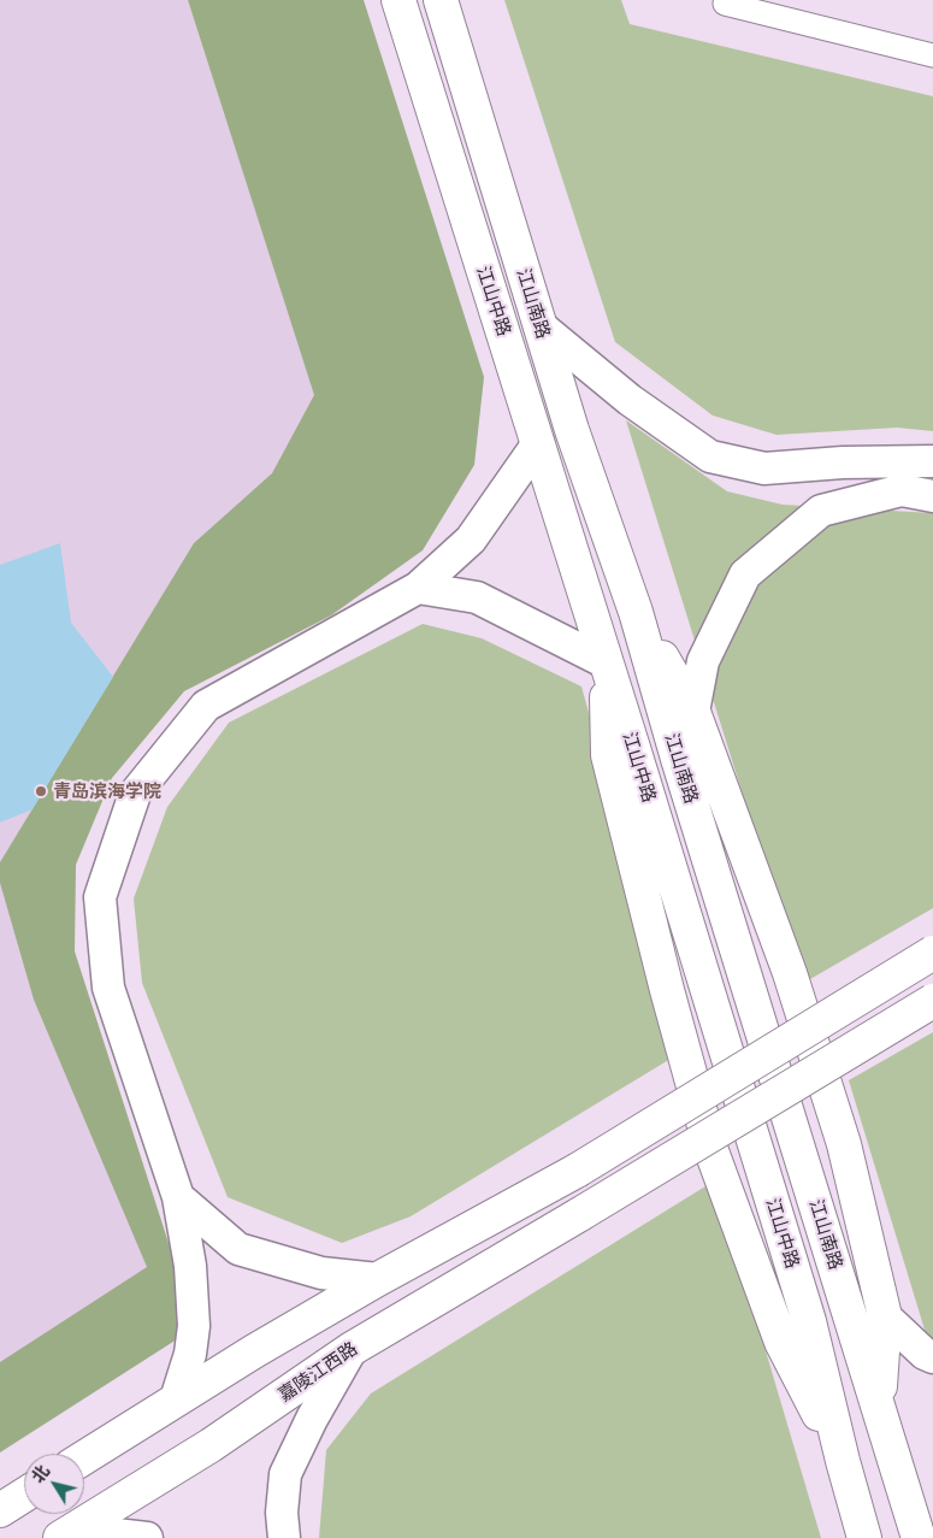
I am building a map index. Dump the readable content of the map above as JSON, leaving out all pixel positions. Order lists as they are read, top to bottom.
{
  "streets": {
    "main road": ["江山中路", "江山南路", "嘉陵江西路"]
  },
  "places": ["青岛滨海学院"],
  "north": "top left"
}
